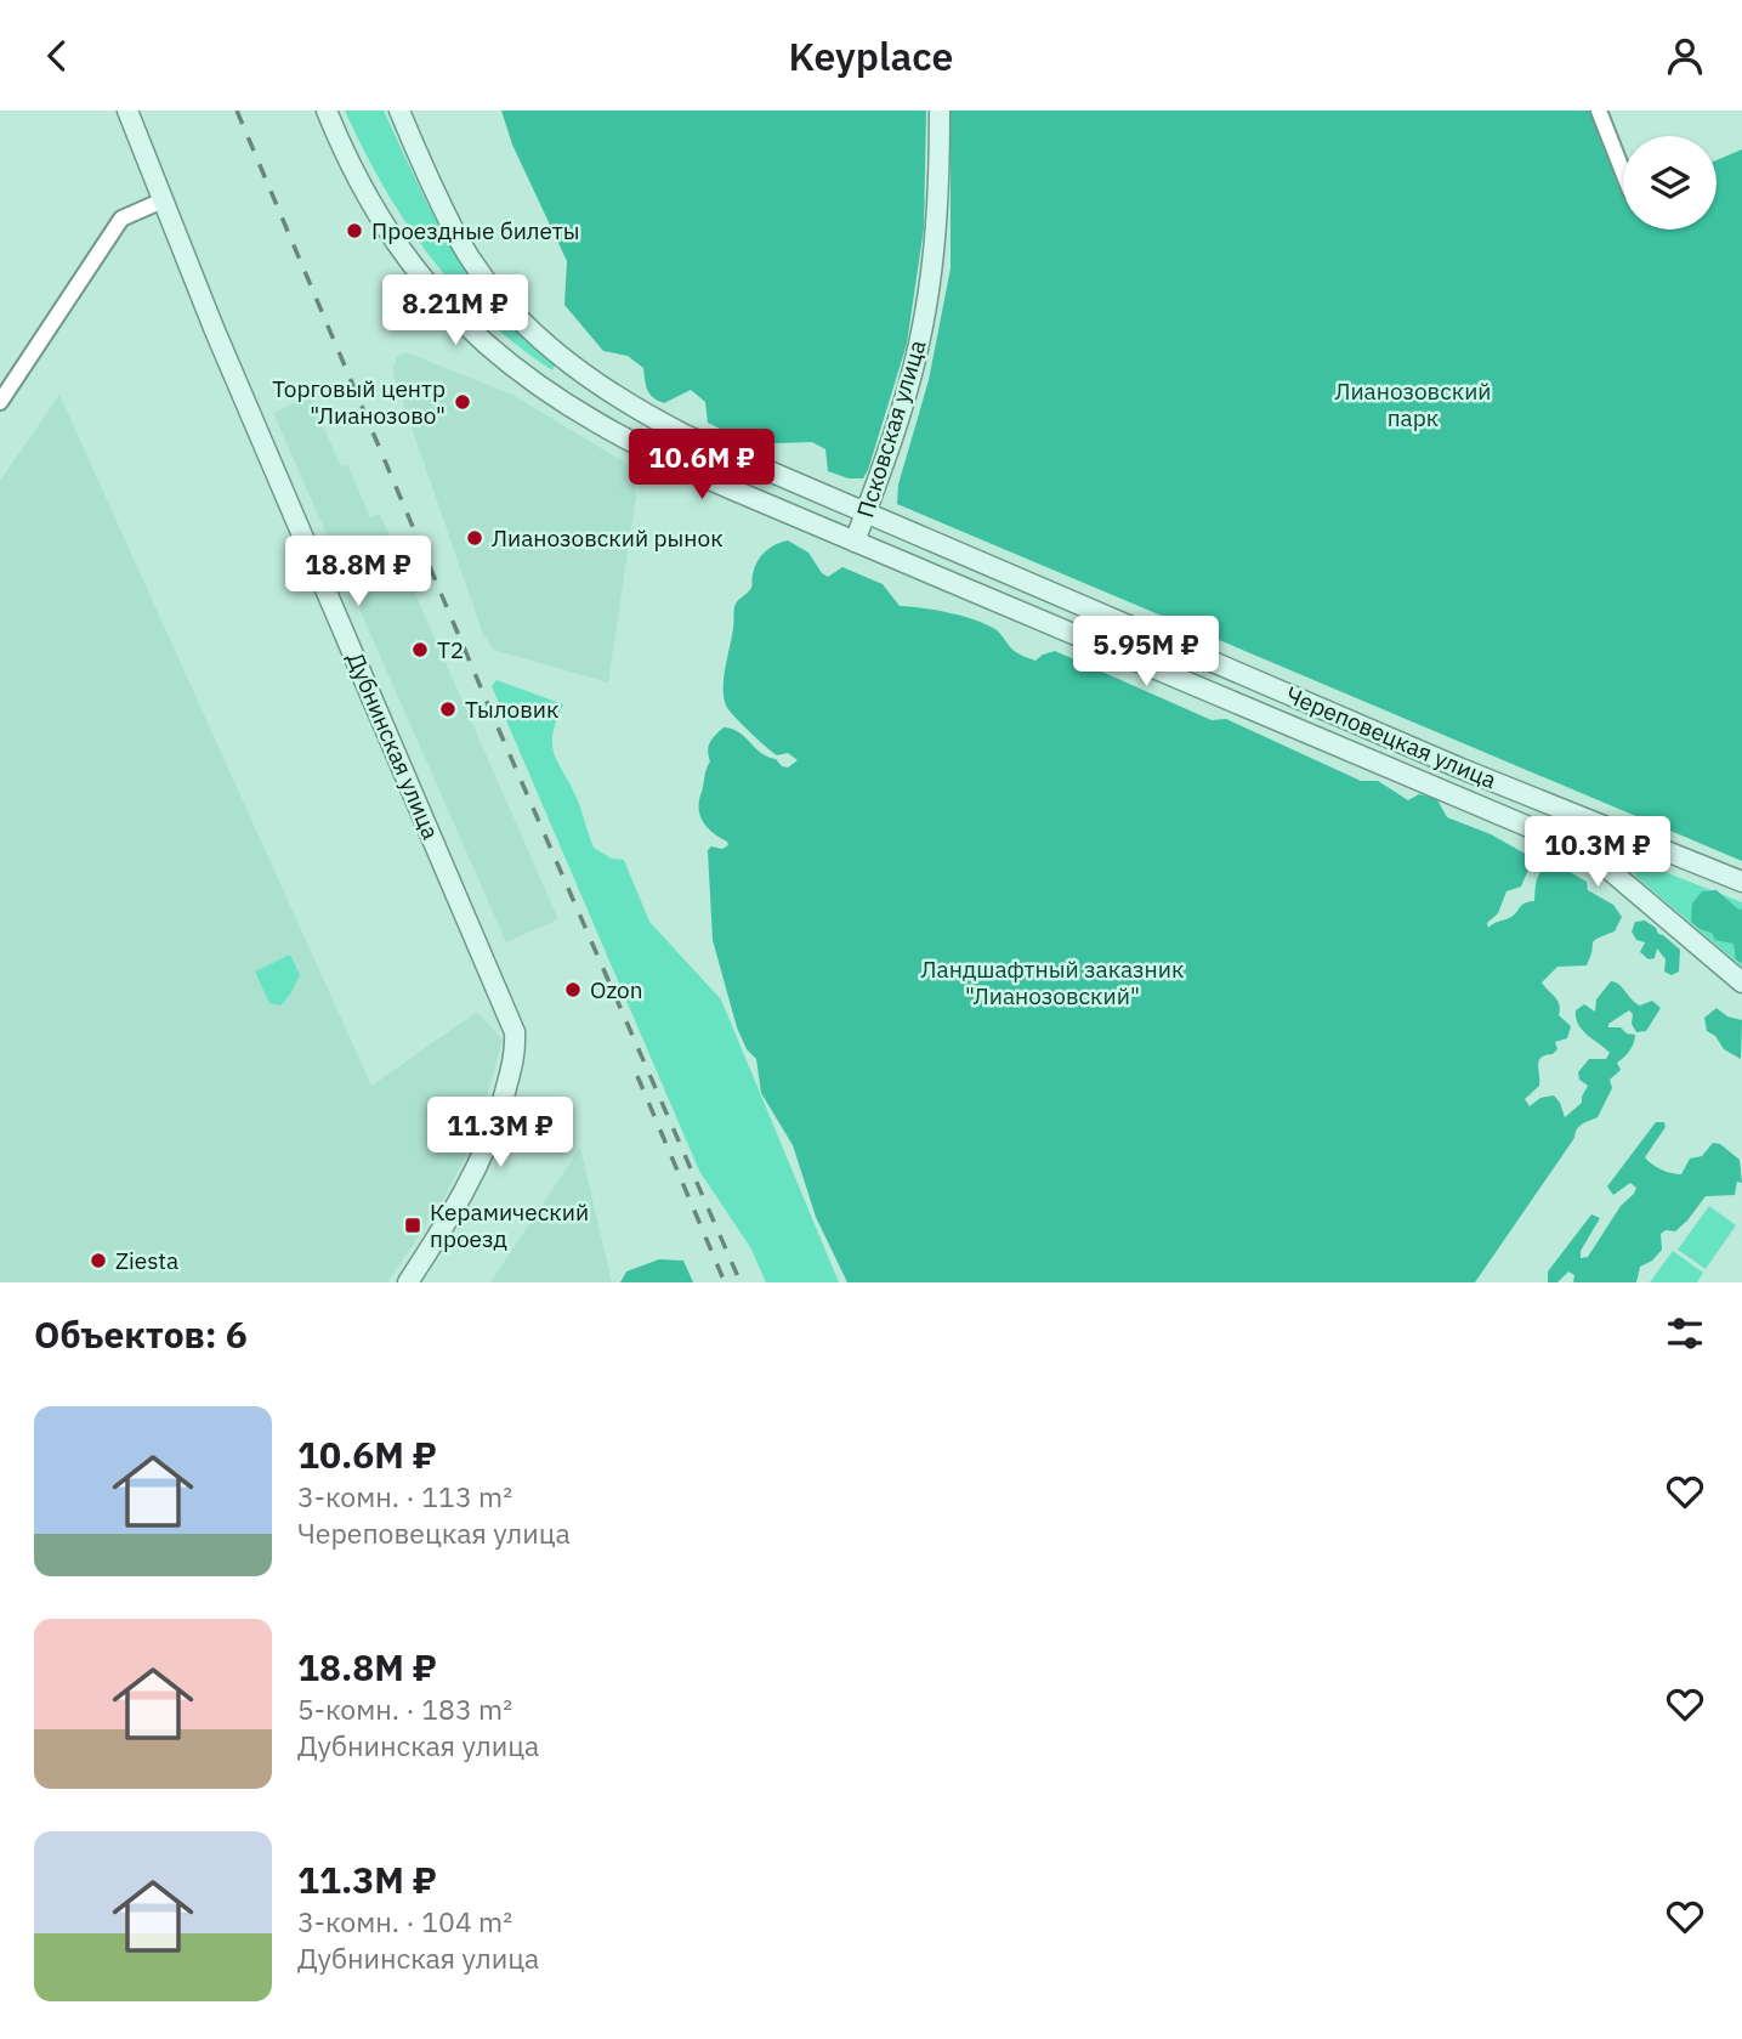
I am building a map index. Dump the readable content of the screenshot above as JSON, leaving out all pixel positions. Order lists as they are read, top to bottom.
{
  "streets": {
    "main road": ["Псковская улица", "Череповецкая улица", "Дубнинская улица"]
  },
  "crossings": [
    ["Псковская улица", "Череповецкая улица"]
  ],
  "parks": ["Лианозовский парк", "Ландшафтный заказник \"Лианозовский\""],
  "places": {
    "other": [
      "Проездные билеты",
      "Торговый центр \"Лианозово\"",
      "Лианозовский рынок",
      "T2",
      "Тыловик",
      "Ozon",
      "Ziesta"
    ],
    "transit": ["Керамический проезд"]
  },
  "page": {
    "header": "Keyplace",
    "price": [
      "8.21M ₽",
      "10.6M ₽",
      "18.8M ₽",
      "5.95M ₽",
      "10.3M ₽",
      "11.3M ₽"
    ],
    "heading": "Объектов: 6",
    "list": [
      {
        "name": "10.6M ₽",
        "note": "3-комн. · 113 m² · Череповецкая улица"
      },
      {
        "name": "18.8M ₽",
        "note": "5-комн. · 183 m² · Дубнинская улица"
      },
      {
        "name": "11.3M ₽",
        "note": "3-комн. · 104 m² · Дубнинская улица"
      }
    ]
  }
}
